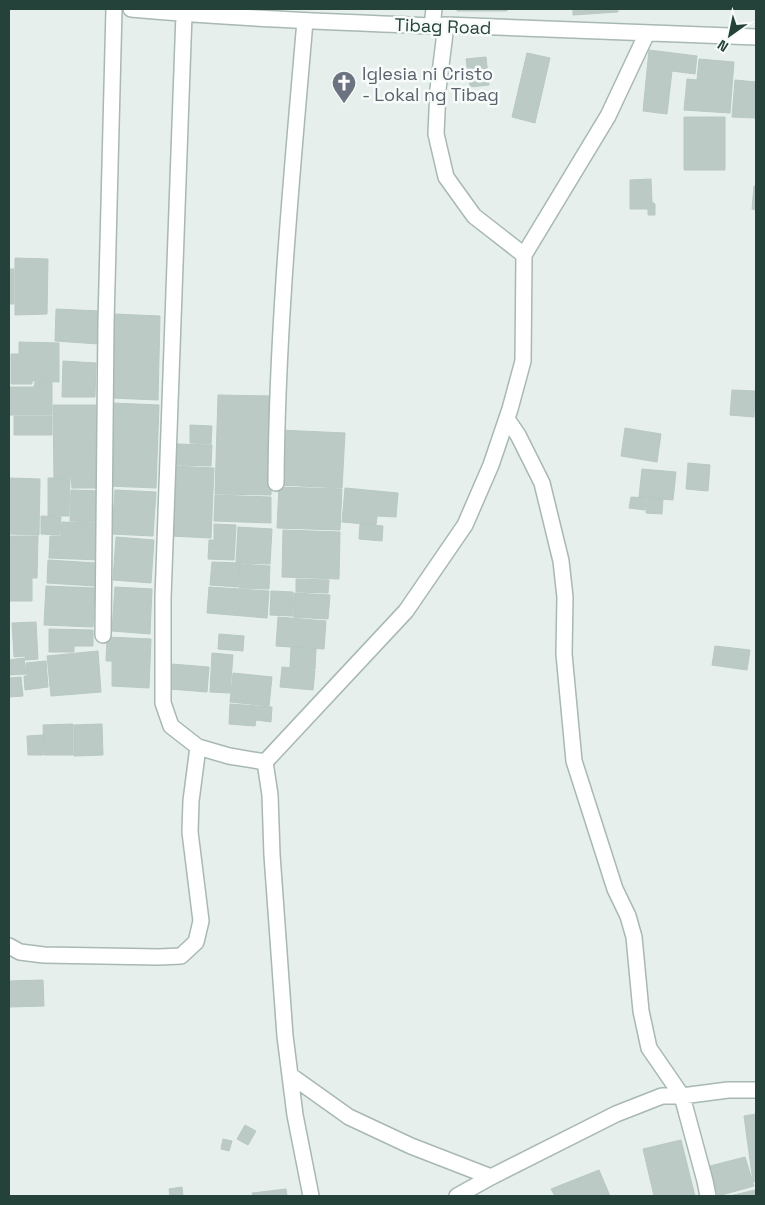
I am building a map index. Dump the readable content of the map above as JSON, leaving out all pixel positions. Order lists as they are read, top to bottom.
{
  "streets": {
    "street": ["Tibag Road"]
  },
  "places": {
    "church": ["Iglesia ni Cristo - Lokal ng Tibag"]
  },
  "north": "bottom left"
}
